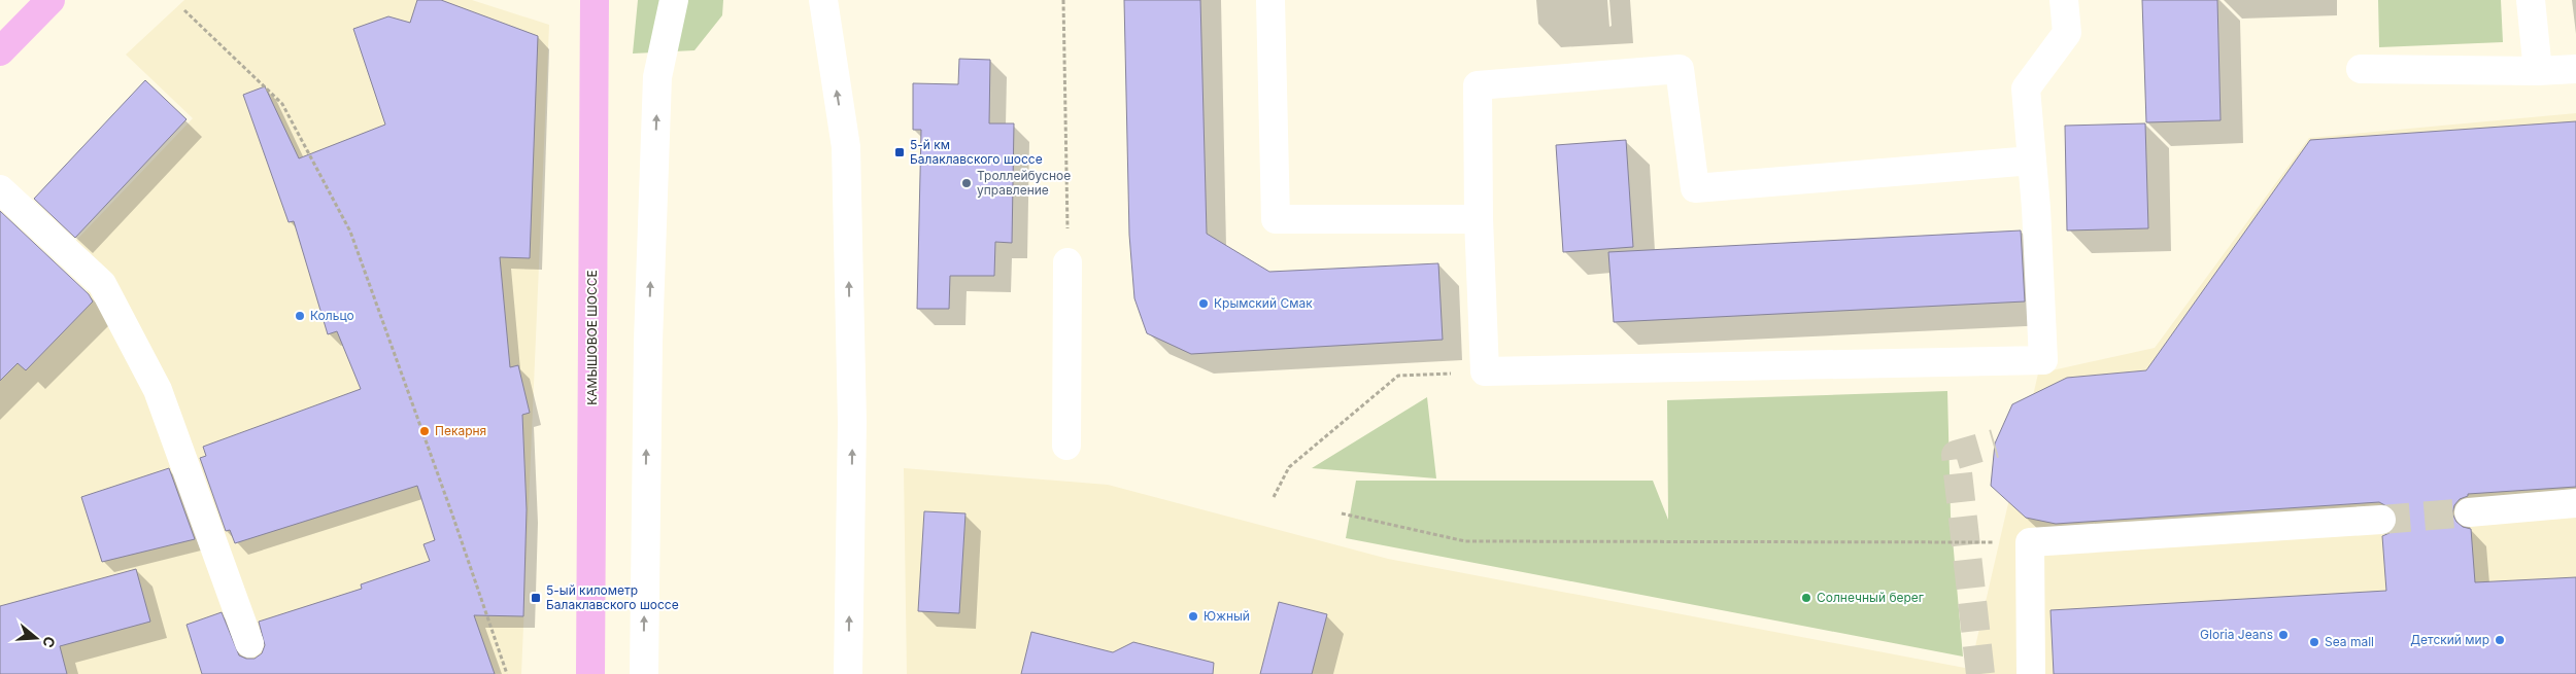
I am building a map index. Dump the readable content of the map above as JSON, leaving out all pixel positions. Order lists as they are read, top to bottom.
{
  "streets": {
    "main road": ["КАМЫШОВОЕ ШОССЕ"]
  },
  "places": {
    "transit": ["5-й км Балаклавского шоссе", "5-ый километр Балаклавского шоссе"],
    "other": [
      "Троллейбусное управление",
      "Крымский Смак",
      "Кольцо",
      "Пекарня",
      "Солнечный берег",
      "Южный",
      "Gloria Jeans",
      "Детский мир",
      "Sea mall"
    ]
  },
  "north": "right"
}
